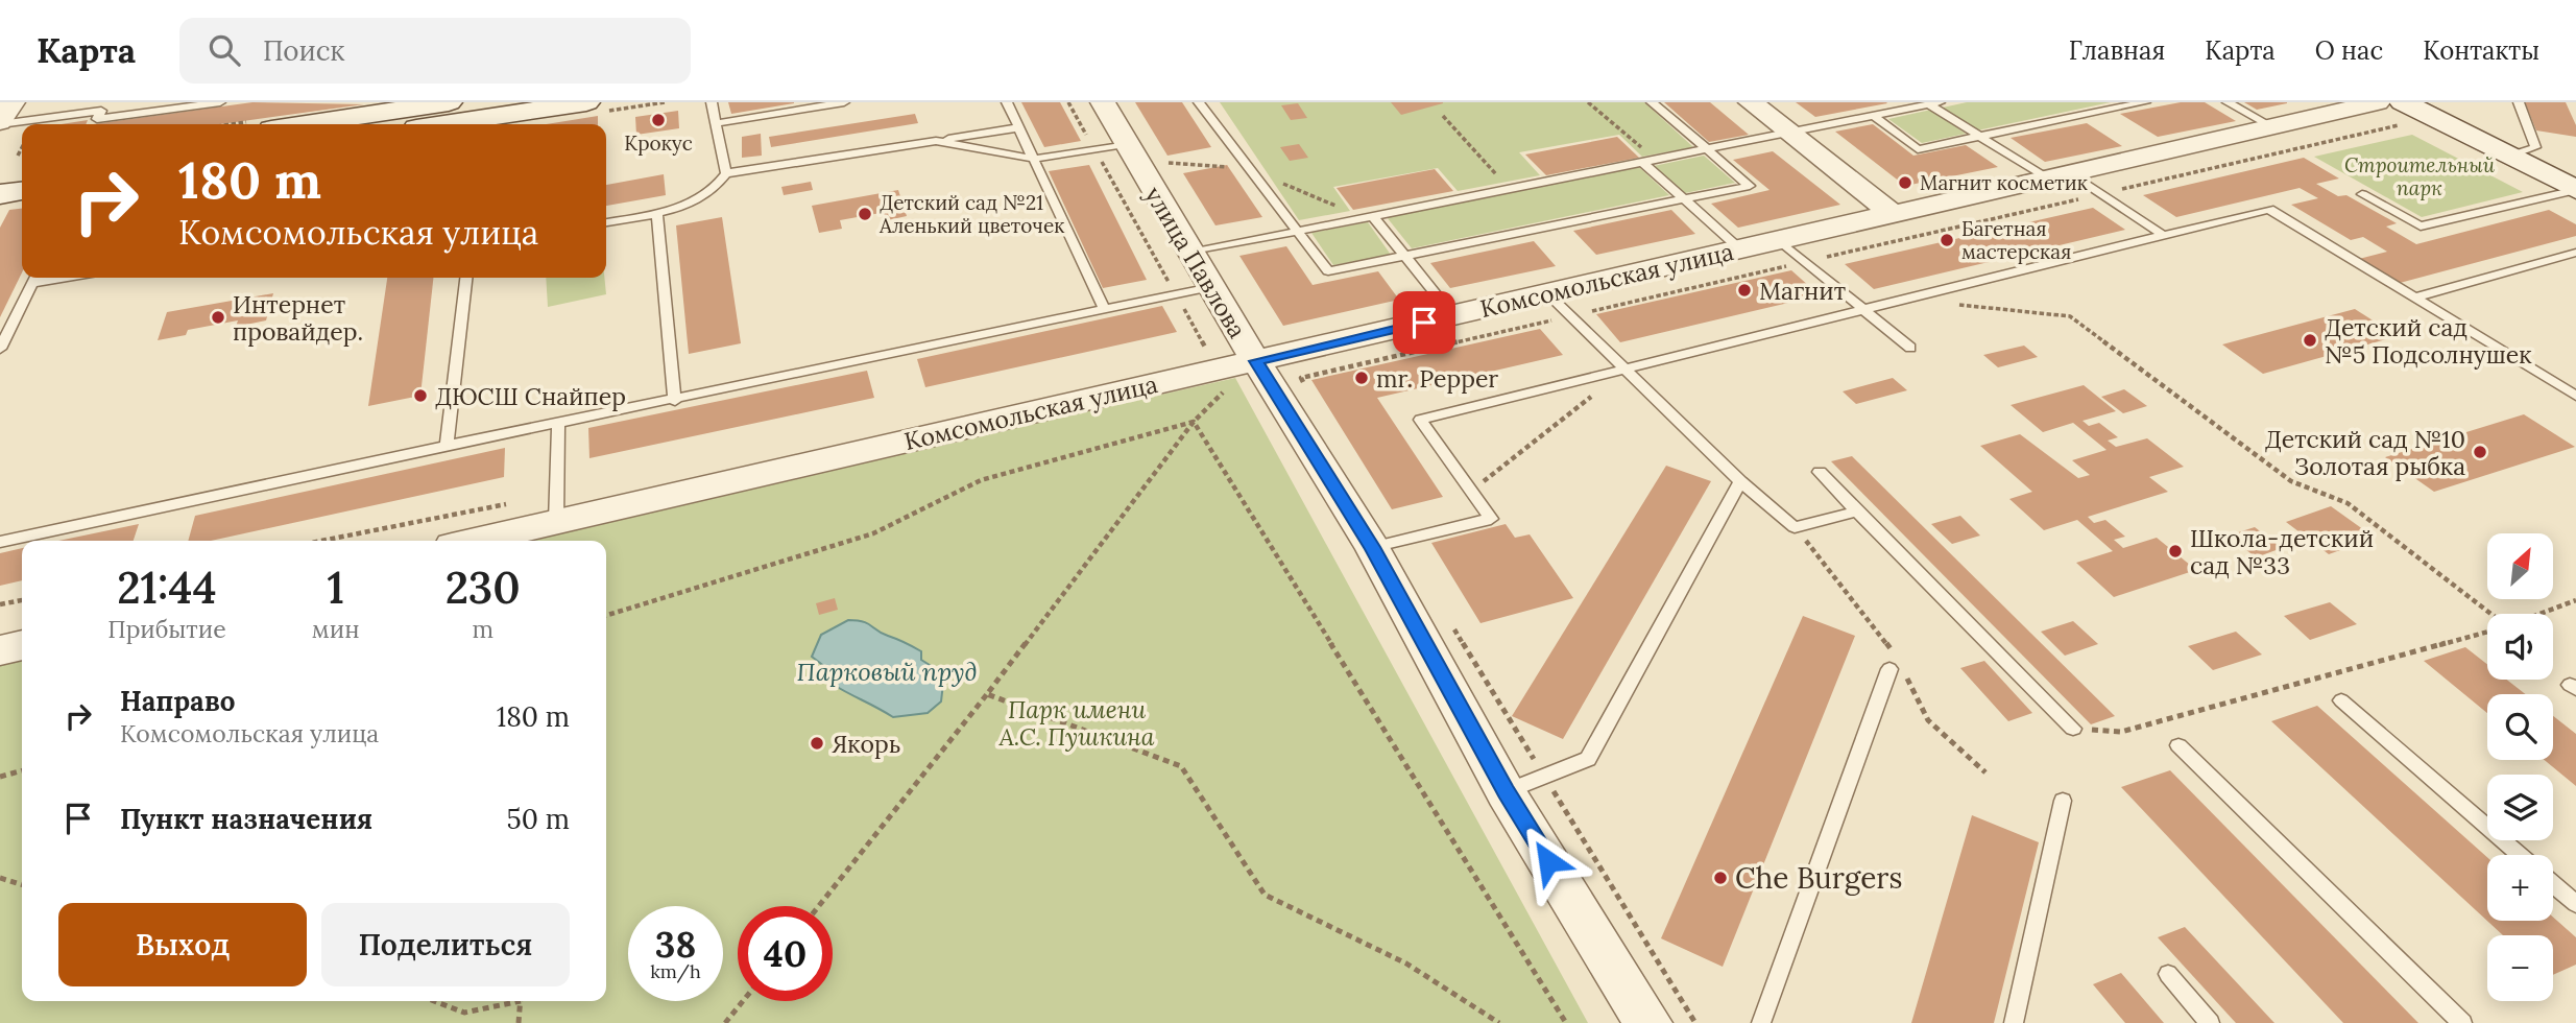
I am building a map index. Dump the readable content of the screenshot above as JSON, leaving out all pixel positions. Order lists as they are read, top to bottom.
{
  "streets": {
    "street": ["улица Павлова", "Комсомольская улица"]
  },
  "crossings": [
    ["улица Павлова", "Комсомольская улица"]
  ],
  "water": ["Парковый пруд"],
  "parks": ["Строительный парк", "Парк имени А.С. Пушкина"],
  "places": [
    "Крокус",
    "Магнит косметик",
    "Детский сад №21 Аленький цветочек",
    "Багетная мастерская",
    "Магнит",
    "Интернет провайдер.",
    "Детский сад №5 Подсолнушек",
    "mr. Pepper",
    "ДЮСШ Снайпер",
    "Детский сад №10 Золотая рыбка",
    "Школа-детский сад №33",
    "Якорь",
    "Che Burgers"
  ],
  "north": "top right",
  "page": {
    "header": "Карта",
    "search": "Поиск",
    "nav": [
      "Главная",
      "Карта",
      "О нас",
      "Контакты"
    ],
    "turn": ["180 m", "Комсомольская улица"],
    "map_buttons": ["+", "−"],
    "eta": [
      "21:44",
      "Прибытие",
      "1",
      "мин",
      "230",
      "m"
    ],
    "list": [
      {
        "name": "Направо",
        "note": "Комсомольская улица",
        "value": "180 m"
      },
      {
        "name": "Пункт назначения",
        "value": "50 m"
      }
    ],
    "buttons": ["Выход", "Поделиться"],
    "speed": "38 km/h",
    "limit": "40"
  }
}
